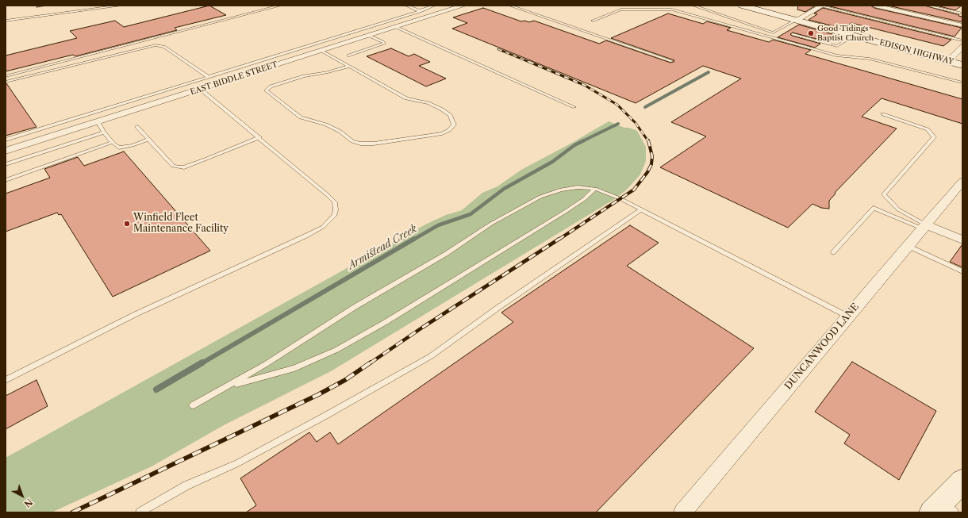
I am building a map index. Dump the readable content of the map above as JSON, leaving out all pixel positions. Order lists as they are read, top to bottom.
{
  "streets": {
    "main road": ["EDISON HIGHWAY"],
    "street": ["EAST BIDDLE STREET", "DUNCANWOOD LANE"]
  },
  "water": ["Armistead Creek"],
  "places": ["Good Tidings Baptist Church", "Winfield Fleet Maintenance Facility"],
  "north": "bottom right"
}
